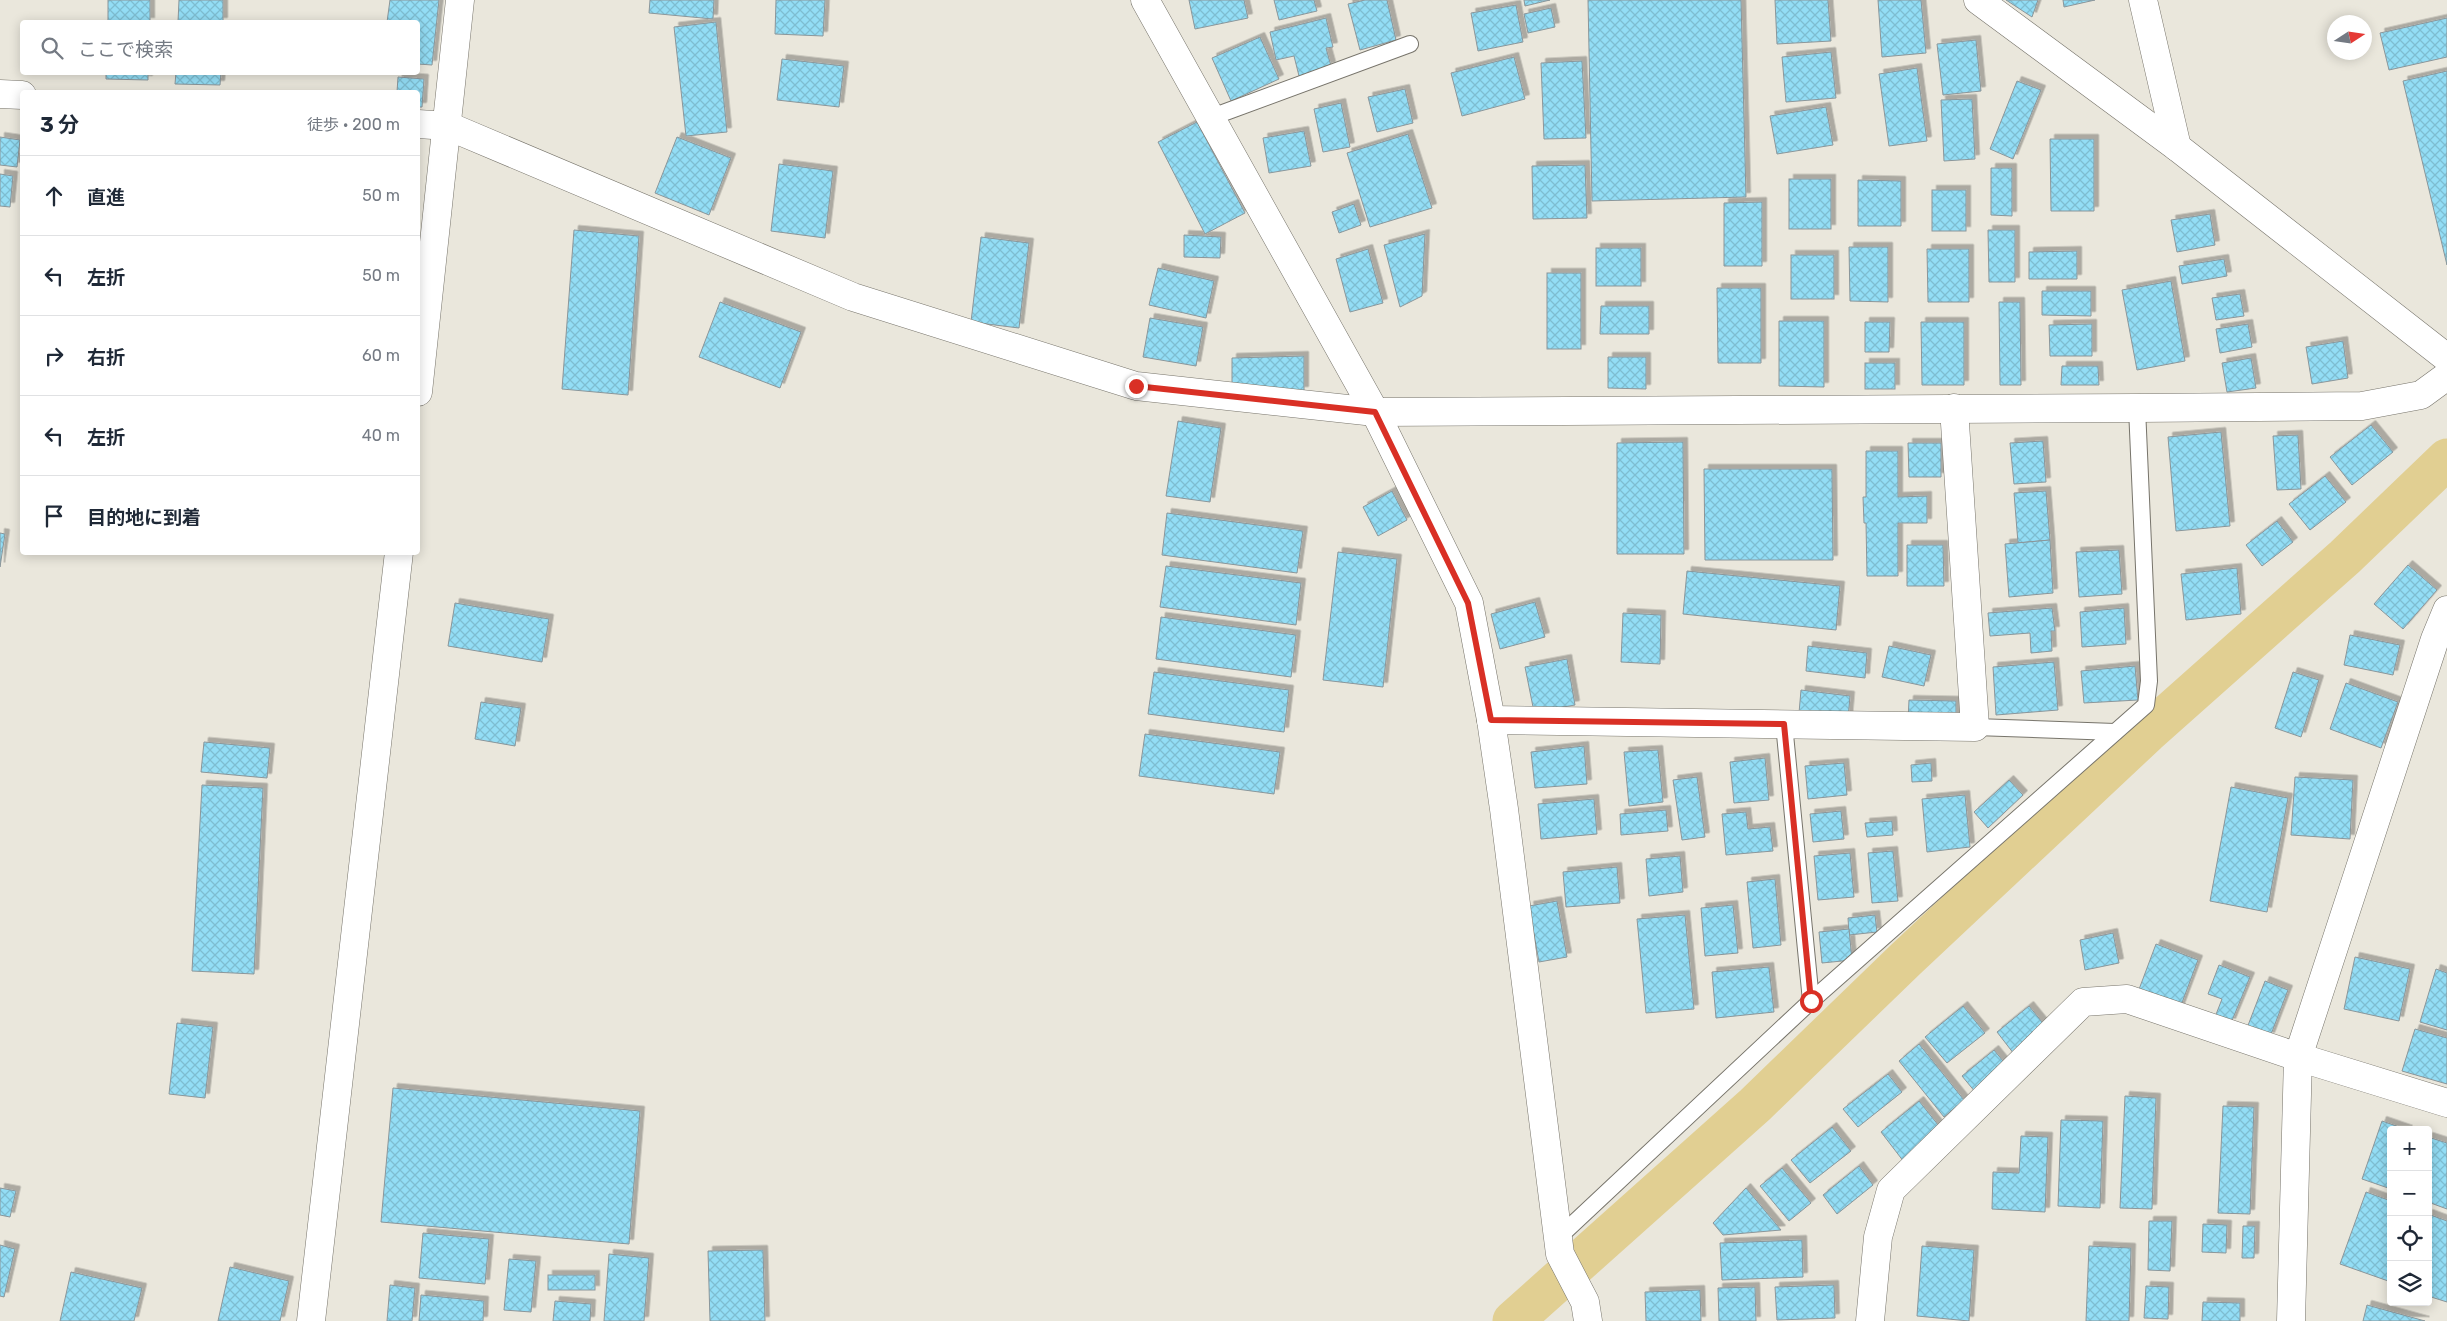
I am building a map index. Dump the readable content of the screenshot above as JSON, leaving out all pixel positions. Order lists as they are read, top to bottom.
{
  "north": "right",
  "page": {
    "search": "ここで検索",
    "heading": ["3 分", "徒歩 · 200 m"],
    "list": [
      ["直進", "50 m"],
      ["左折", "50 m"],
      ["右折", "60 m"],
      ["左折", "40 m"],
      "目的地に到着"
    ],
    "map_buttons": ["+", "−"]
  }
}
